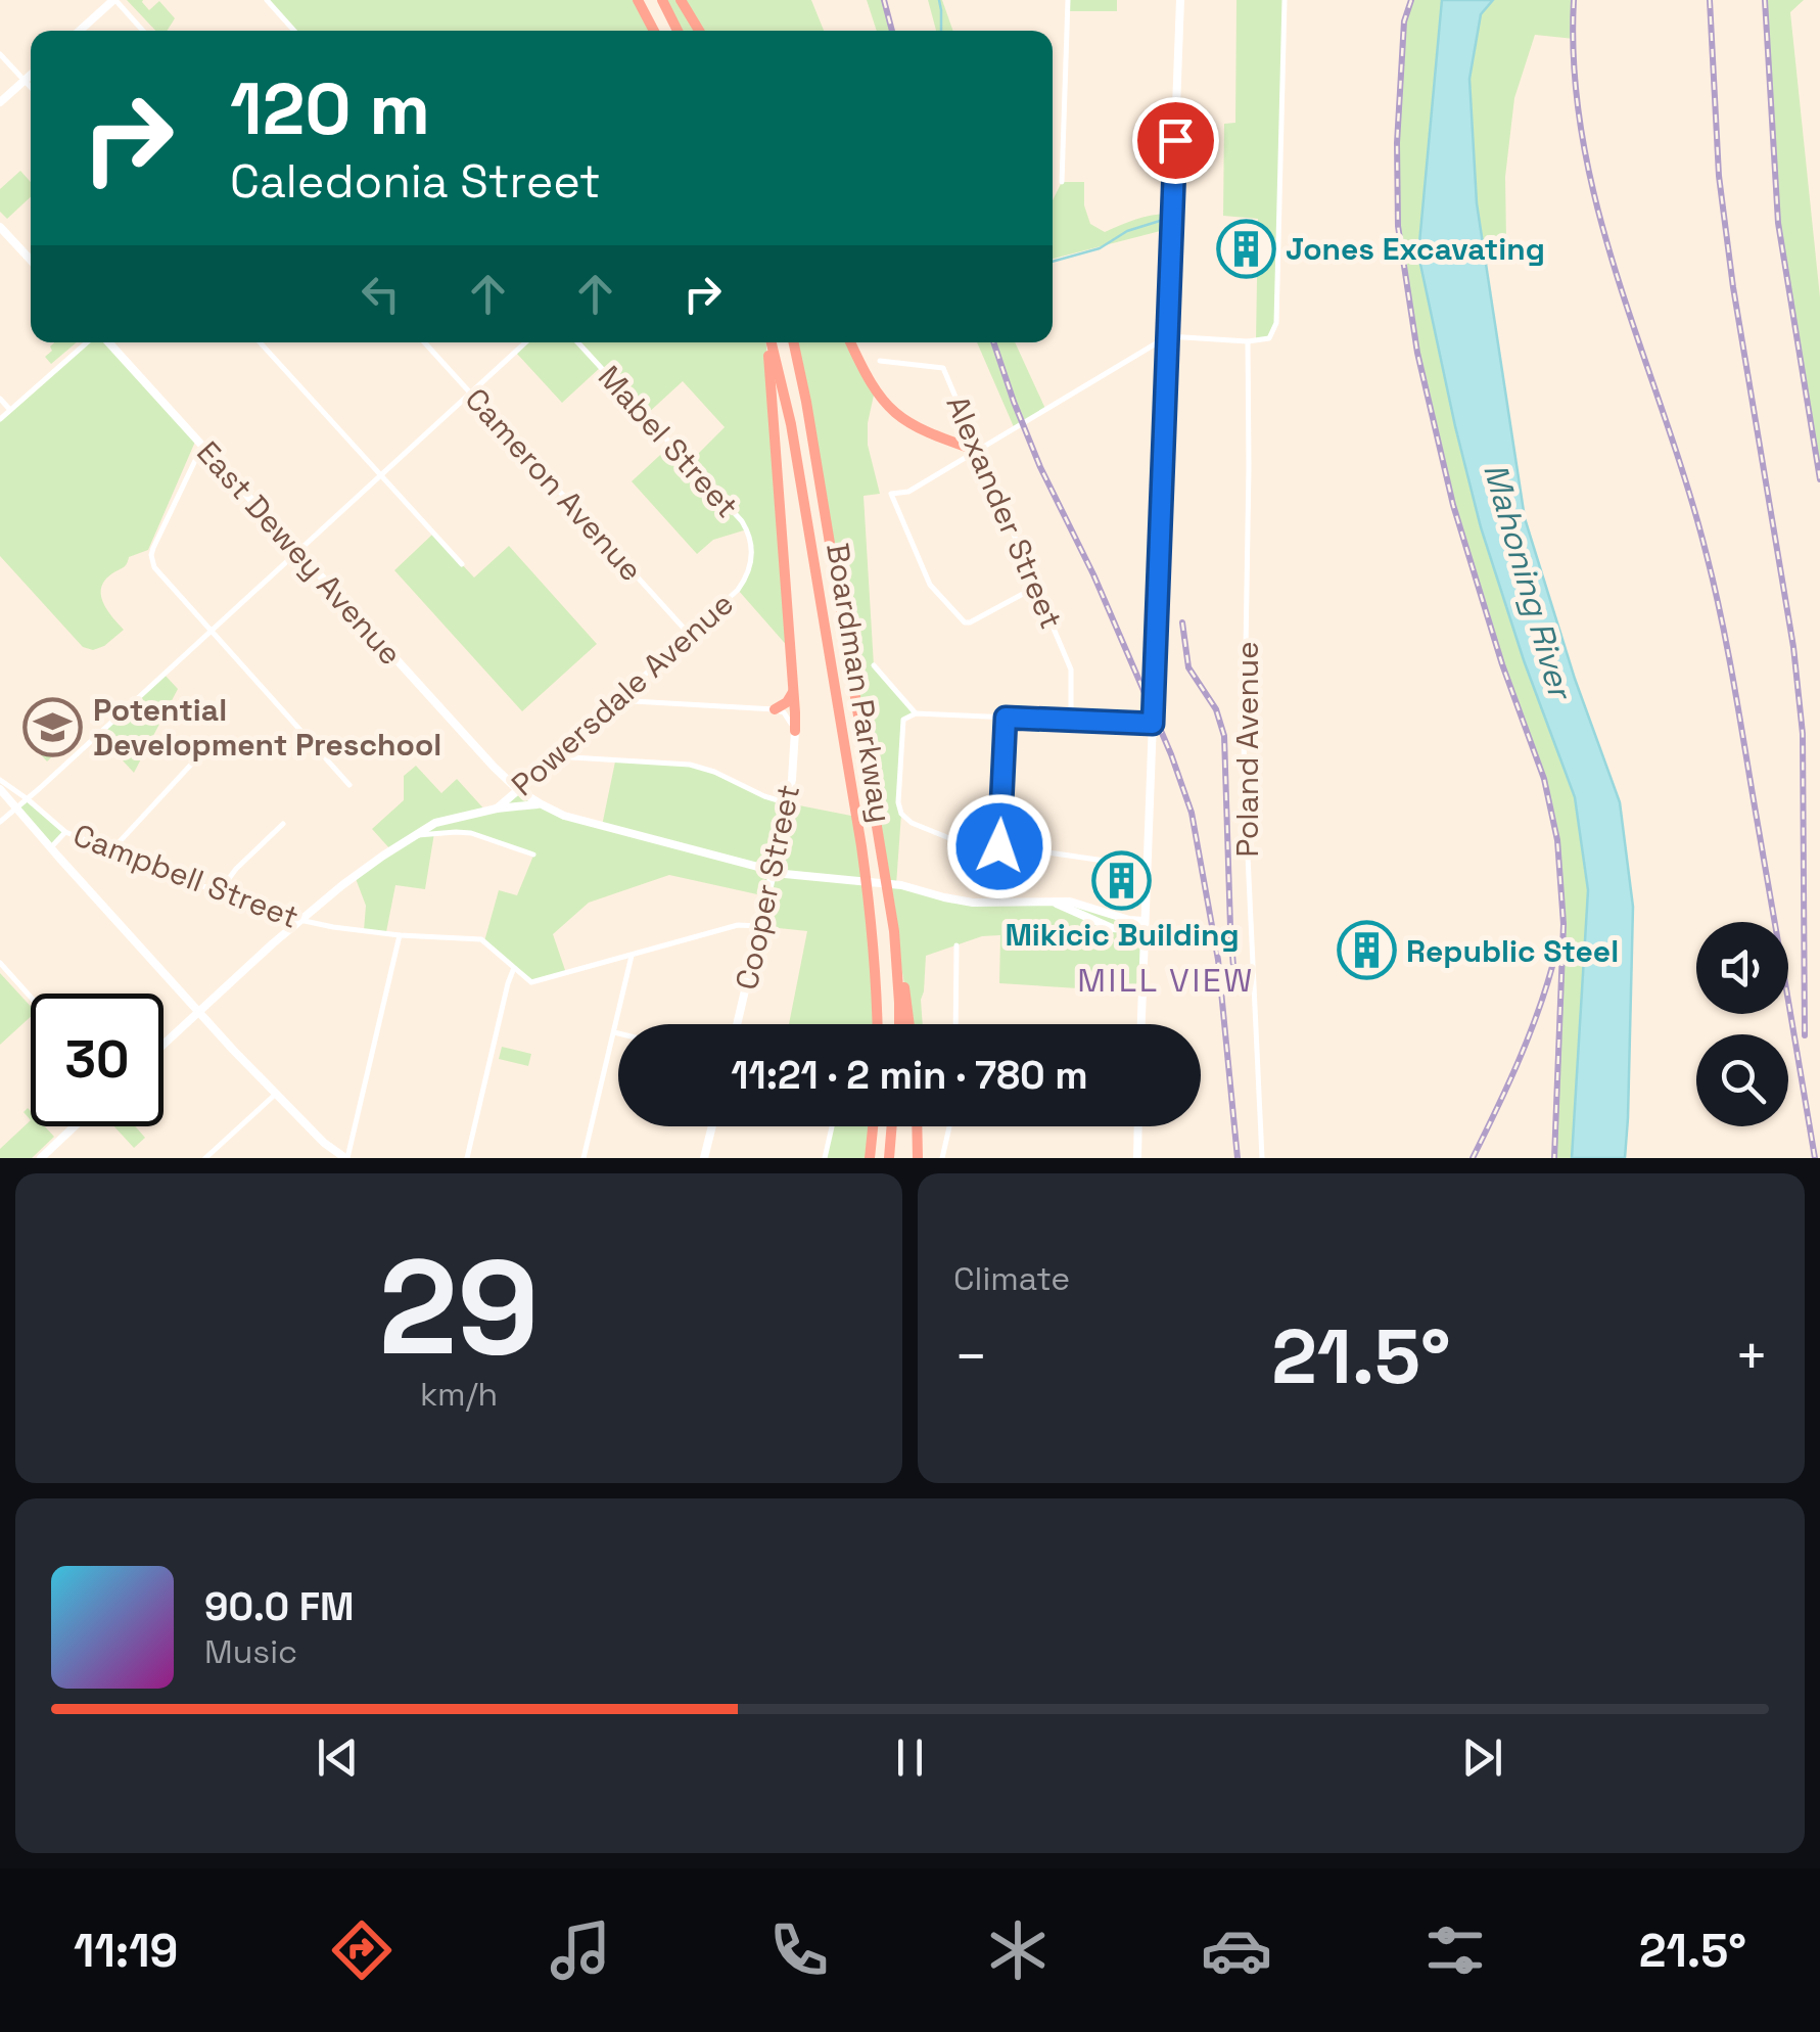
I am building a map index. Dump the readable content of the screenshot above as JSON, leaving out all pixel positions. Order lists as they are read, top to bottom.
{
  "streets": {
    "highway": ["Boardman Parkway"],
    "street": [
      "Mabel Street",
      "Cameron Avenue",
      "Alexander Street",
      "East Dewey Avenue",
      "Powersdale Avenue",
      "Poland Avenue",
      "Campbell Street",
      "Cooper Street"
    ]
  },
  "crossings": [
    ["Mabel Street", "Powersdale Avenue"],
    ["Cameron Avenue", "Powersdale Avenue"],
    ["East Dewey Avenue", "Powersdale Avenue"],
    ["Powersdale Avenue", "Campbell Street"],
    ["Campbell Street", "Cooper Street"]
  ],
  "districts": ["MILL VIEW"],
  "water": ["Mahoning River"],
  "places": {
    "building": ["Jones Excavating", "Mikicic Building", "Republic Steel"],
    "school or university": ["Potential Development Preschool"]
  },
  "page": {
    "turn": ["120 m", "Caledonia Street"],
    "limit": "30",
    "trip": "11:21 · 2 min · 780 m",
    "tile": [
      ["29", "km/h"],
      "Climate"
    ],
    "heat": ["−", "21.5°", "+"],
    "song": ["90.0 FM", "Music"],
    "tabs": ["11:19", "21.5°"]
  }
}
